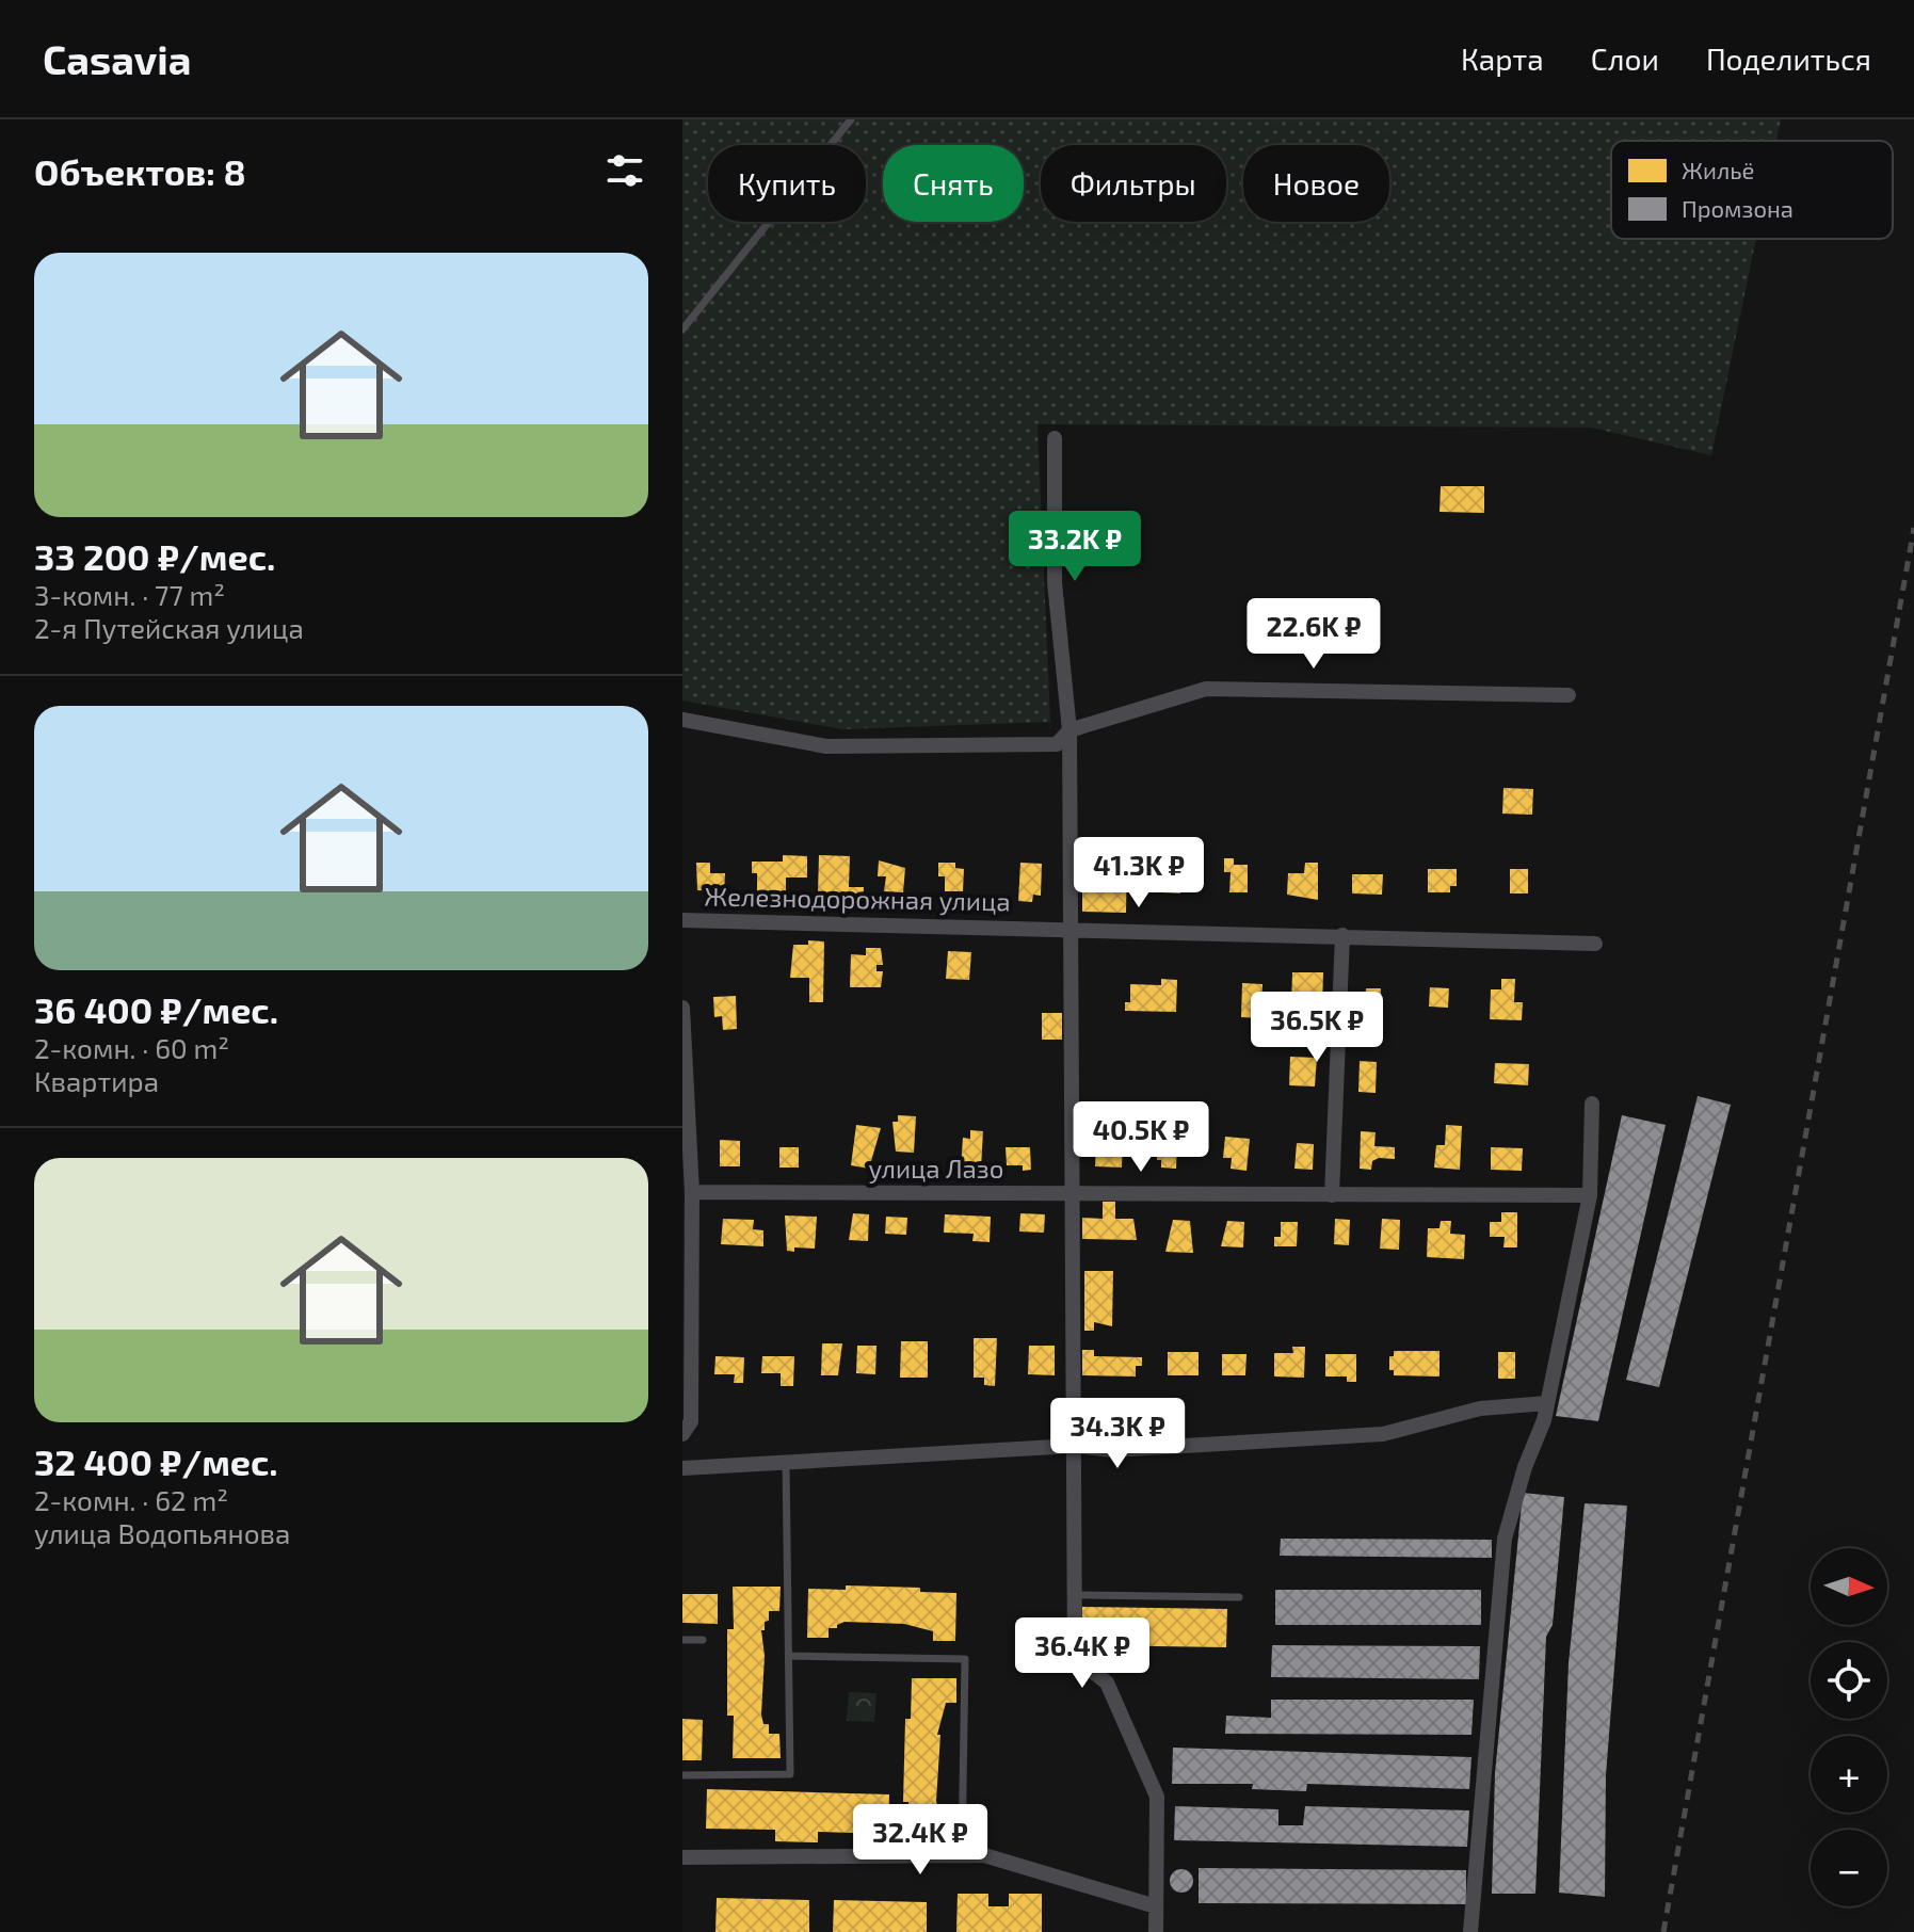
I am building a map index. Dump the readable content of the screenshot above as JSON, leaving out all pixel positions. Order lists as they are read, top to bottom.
{
  "streets": {
    "street": ["Железнодорожная улица", "улица Лазо"]
  },
  "legend": ["Жильё", "Промзона"],
  "north": "right",
  "page": {
    "header": "Casavia",
    "nav": ["Карта", "Слои", "Поделиться"],
    "heading": "Объектов: 8",
    "chip": [
      "Купить",
      "Снять",
      "Фильтры",
      "Новое"
    ],
    "list": [
      {
        "name": "33 200 ₽/мес.",
        "note": "3-комн. · 77 m² · 2-я Путейская улица"
      },
      {
        "name": "36 400 ₽/мес.",
        "note": "2-комн. · 60 m² · Квартира"
      },
      {
        "name": "32 400 ₽/мес.",
        "note": "2-комн. · 62 m² · улица Водопьянова"
      }
    ],
    "price": [
      "33.2K ₽",
      "22.6K ₽",
      "41.3K ₽",
      "36.5K ₽",
      "40.5K ₽",
      "34.3K ₽",
      "36.4K ₽",
      "32.4K ₽"
    ],
    "map_buttons": ["+", "−"]
  }
}
